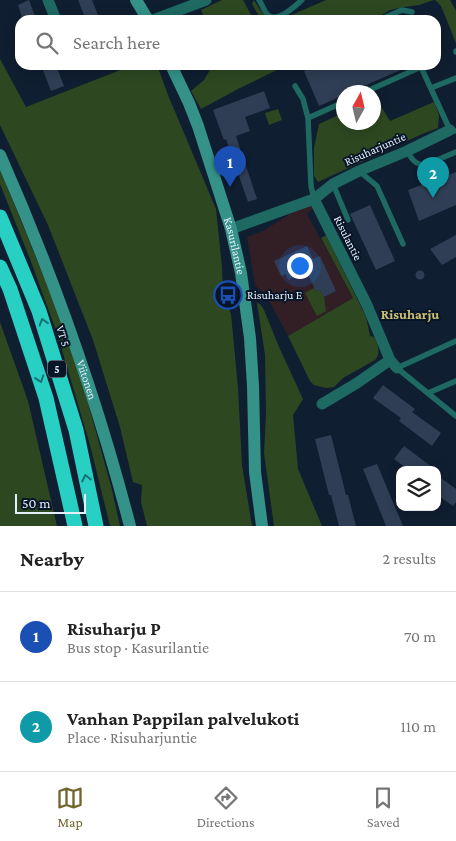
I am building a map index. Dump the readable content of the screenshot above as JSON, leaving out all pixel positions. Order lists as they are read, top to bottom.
{
  "streets": {
    "highway": ["VT 5", "5"],
    "street": [
      "Risuharjuntie",
      "Risulantie",
      "Kasurilantie",
      "Viitonen"
    ]
  },
  "crossings": [
    ["Risuharjuntie", "Risulantie"]
  ],
  "districts": ["Risuharju"],
  "places": {
    "bus stop": ["Risuharju E"]
  },
  "scale_bar": "50 m",
  "north": "top",
  "page": {
    "search": "Search here",
    "pins": ["1", "2"],
    "scale": "50 m",
    "heading": ["Nearby", "2 results"],
    "list": [
      {
        "mark": "1",
        "name": "Risuharju P",
        "note": "Bus stop · Kasurilantie",
        "value": "70 m"
      },
      {
        "mark": "2",
        "name": "Vanhan Pappilan palvelukoti",
        "note": "Place · Risuharjuntie",
        "value": "110 m"
      }
    ],
    "nav": ["Map", "Directions", "Saved"]
  }
}
